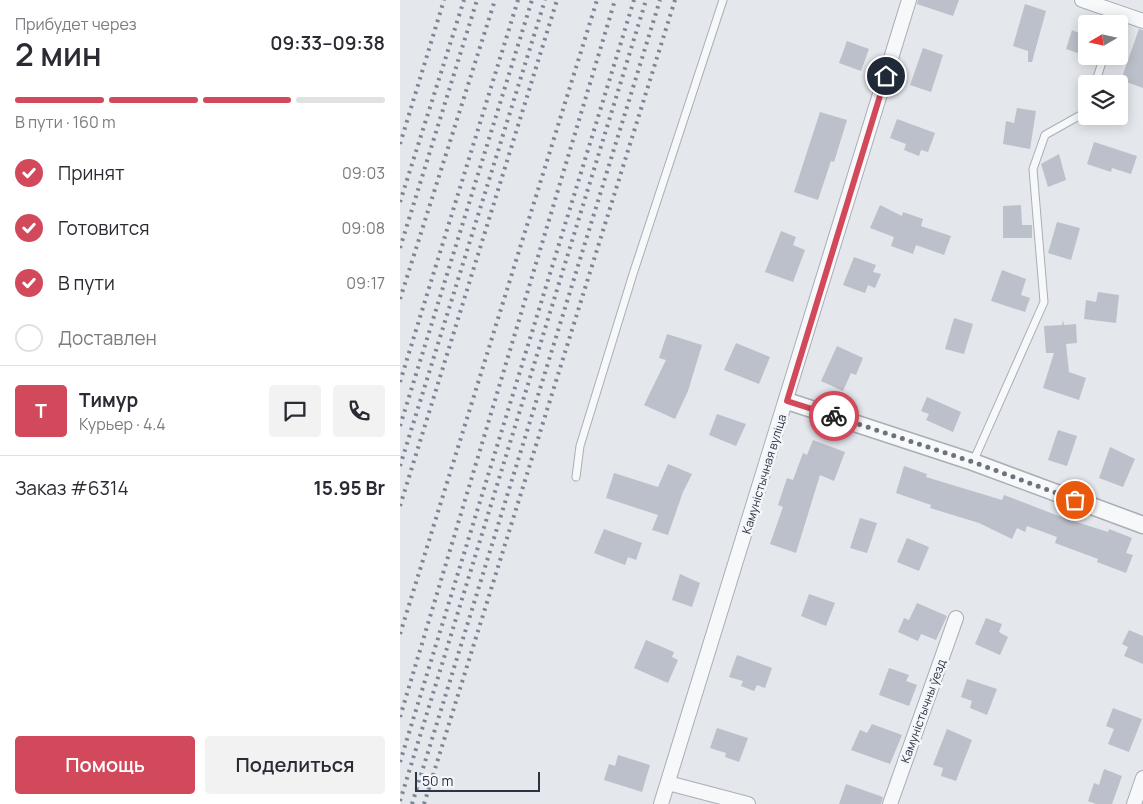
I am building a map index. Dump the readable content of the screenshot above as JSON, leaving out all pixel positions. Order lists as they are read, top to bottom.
{
  "streets": {
    "street": ["Камуністычная вуліца", "Камуністычны ўезд"]
  },
  "scale_bar": "50 m",
  "north": "left",
  "page": {
    "heading": ["2 мин", "Прибудет через", "09:33–09:38"],
    "panel": [
      "Тимур",
      "Курьер · 4.4",
      "Заказ #6314",
      "15.95 Br"
    ],
    "bar": "В пути · 160 m",
    "list": [
      ["Принят", "09:03"],
      ["Готовится", "09:08"],
      ["В пути", "09:17"],
      "Доставлен"
    ],
    "round": "Т",
    "buttons": ["Помощь", "Поделиться"],
    "scale": "50 m"
  }
}
